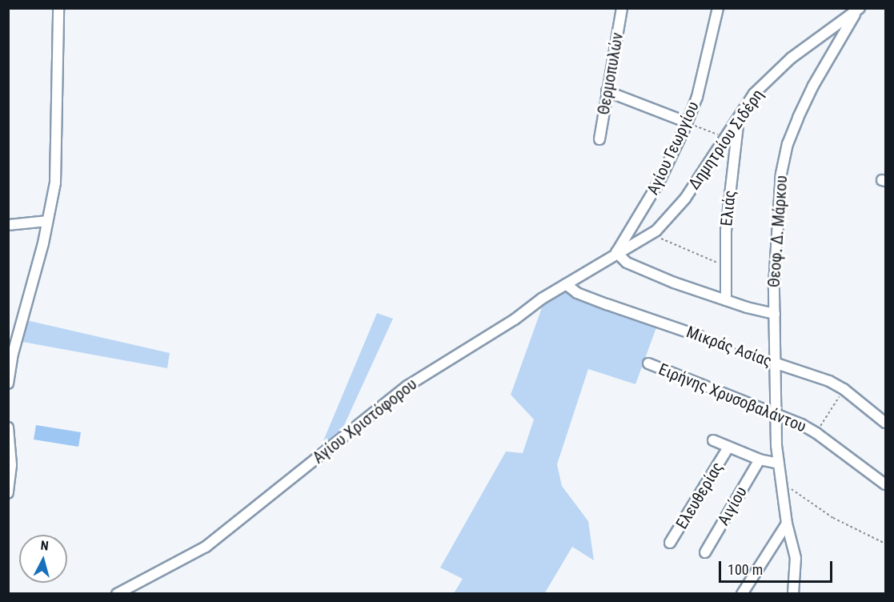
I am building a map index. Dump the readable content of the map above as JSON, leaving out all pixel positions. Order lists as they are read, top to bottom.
{
  "streets": {
    "street": [
      "Θερμοπυλών",
      "Δημητρίου Σιδέρη",
      "Αγίου Γεωργίου",
      "Ελιάς",
      "Θεοφ. Δ. Μάρκου",
      "Μικράς Ασίας",
      "Ειρήνης Χρυσοβαλάντου",
      "Αγίου Χριστόφορου",
      "Ελευθερίας",
      "Αιγίου"
    ]
  },
  "crossings": [
    ["Δημητρίου Σιδέρη", "Αγίου Γεωργίου"],
    ["Δημητρίου Σιδέρη", "Ελιάς"],
    ["Δημητρίου Σιδέρη", "Θεοφ. Δ. Μάρκου"],
    ["Δημητρίου Σιδέρη", "Αγίου Χριστόφορου"],
    ["Αγίου Γεωργίου", "Αγίου Χριστόφορου"],
    ["Θεοφ. Δ. Μάρκου", "Μικράς Ασίας"],
    ["Θεοφ. Δ. Μάρκου", "Ειρήνης Χρυσοβαλάντου"],
    ["Μικράς Ασίας", "Αγίου Χριστόφορου"]
  ],
  "scale_bar": "100 m",
  "north": "top"
}
